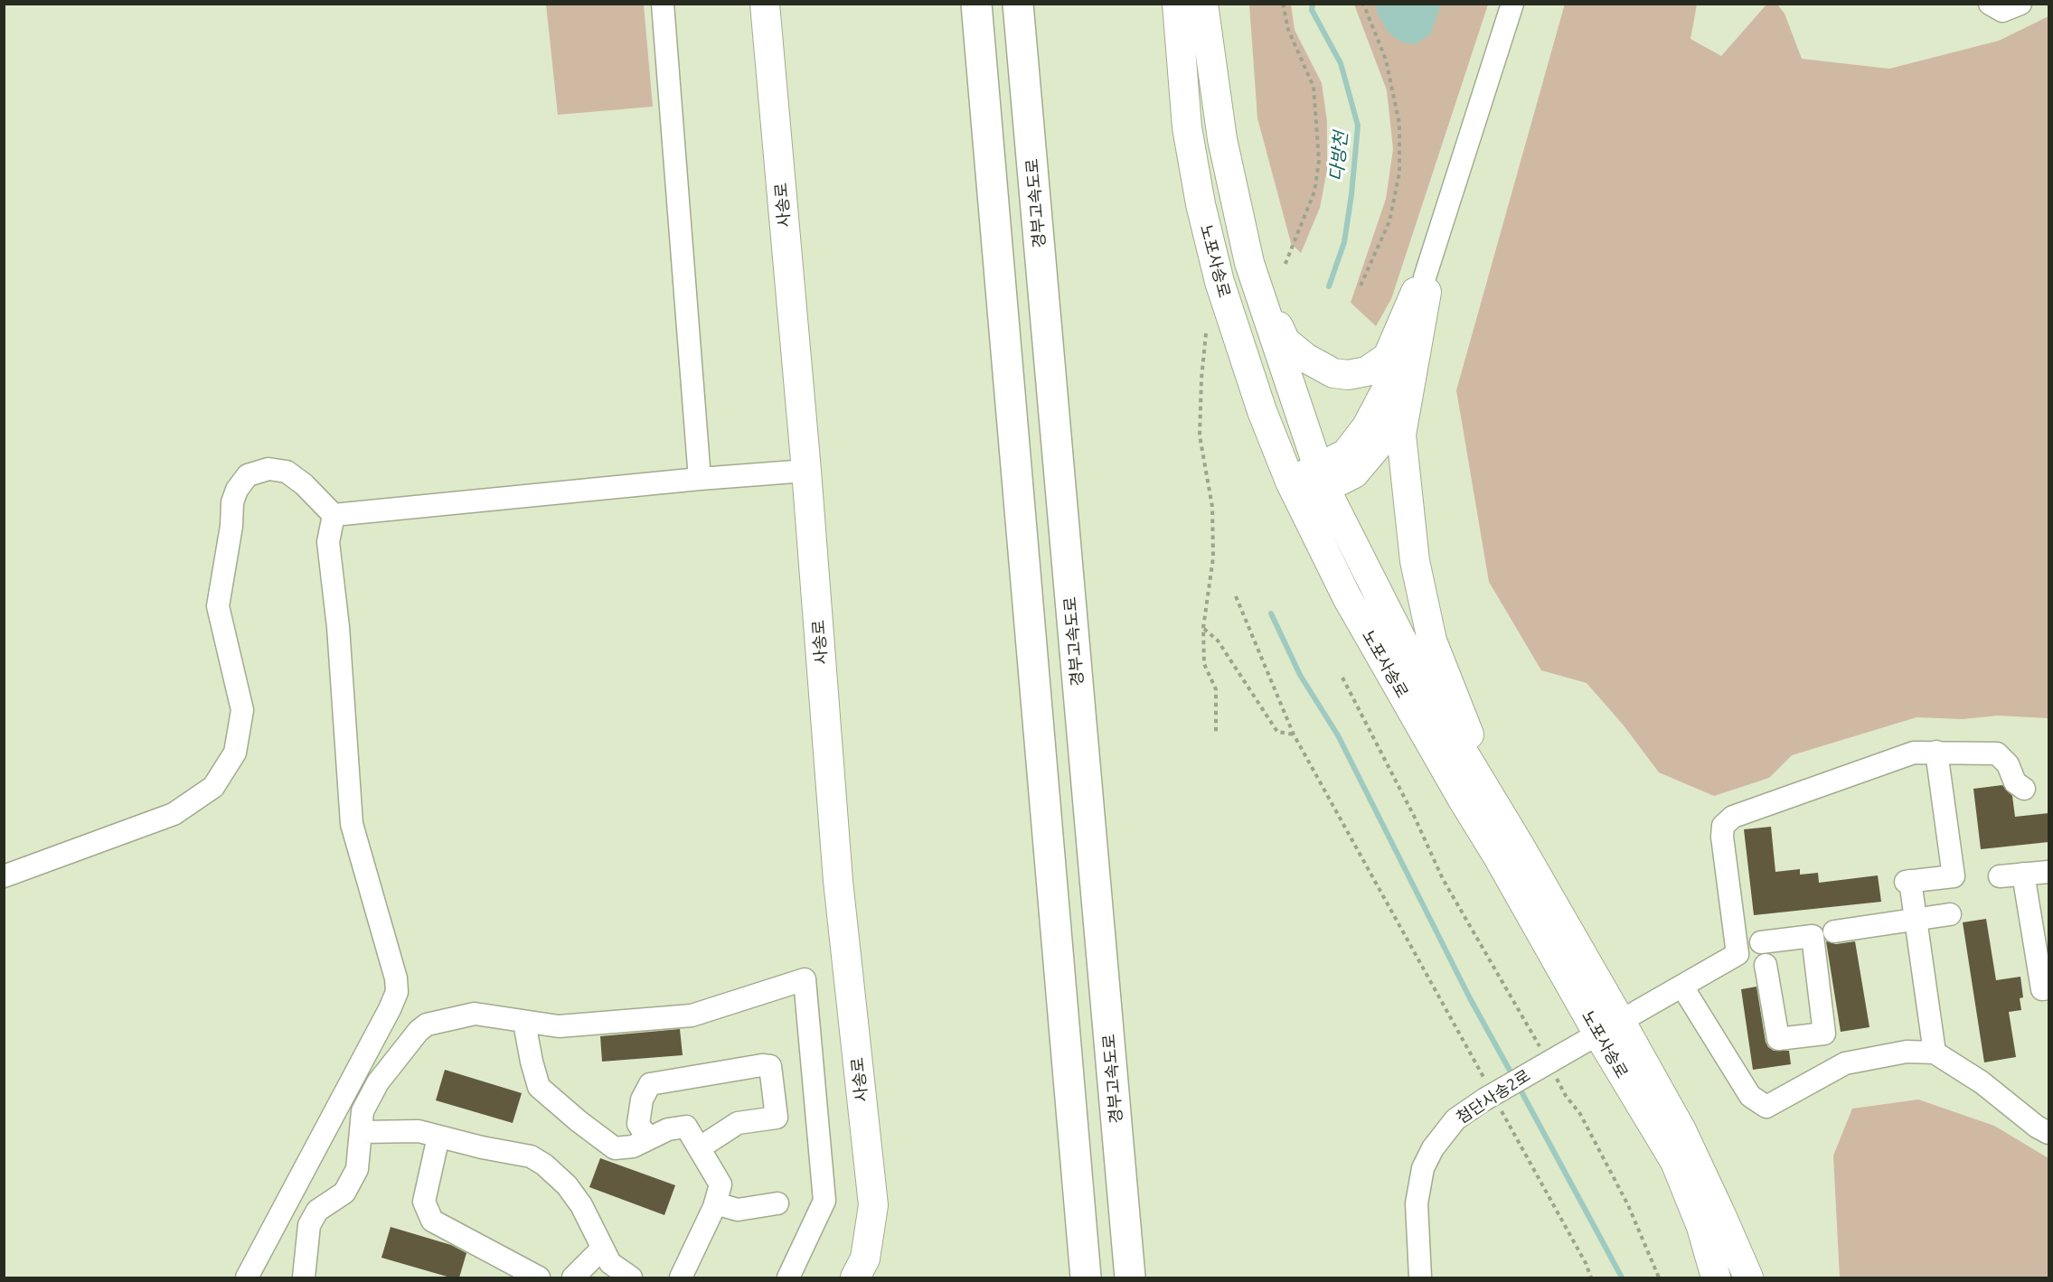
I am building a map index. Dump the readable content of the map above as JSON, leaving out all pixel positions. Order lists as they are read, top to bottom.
{
  "streets": {
    "highway": ["경부고속도로"],
    "main road": ["사송로", "노포사송로"],
    "street": ["첨단사송2로"]
  },
  "crossings": [
    ["노포사송로", "첨단사송2로"]
  ],
  "water": ["다방천"]
}
